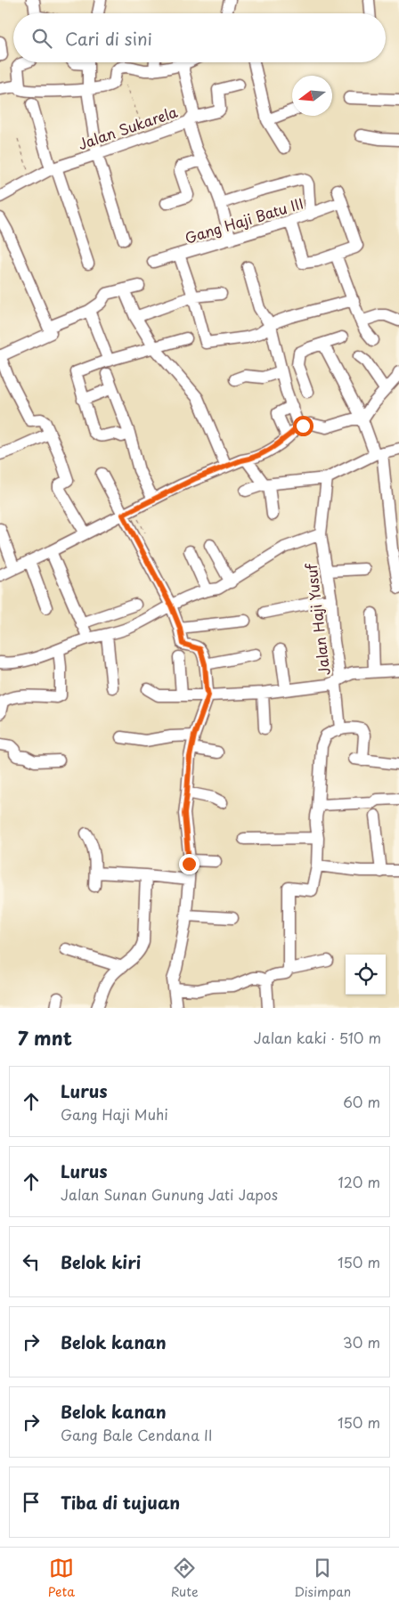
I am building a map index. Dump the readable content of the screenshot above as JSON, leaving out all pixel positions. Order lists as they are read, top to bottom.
{
  "streets": {
    "street": ["Jalan Sukarela", "Gang Haji Batu III", "Jalan Haji Yusuf"]
  },
  "north": "left",
  "page": {
    "search": "Cari di sini",
    "heading": ["7 mnt", "Jalan kaki · 510 m"],
    "list": [
      ["Lurus", "Gang Haji Muhi", "60 m"],
      ["Lurus", "Jalan Sunan Gunung Jati Japos", "120 m"],
      ["Belok kiri", "150 m"],
      ["Belok kanan", "30 m"],
      ["Belok kanan", "Gang Bale Cendana II", "150 m"],
      "Tiba di tujuan"
    ],
    "nav": ["Peta", "Rute", "Disimpan"]
  }
}
